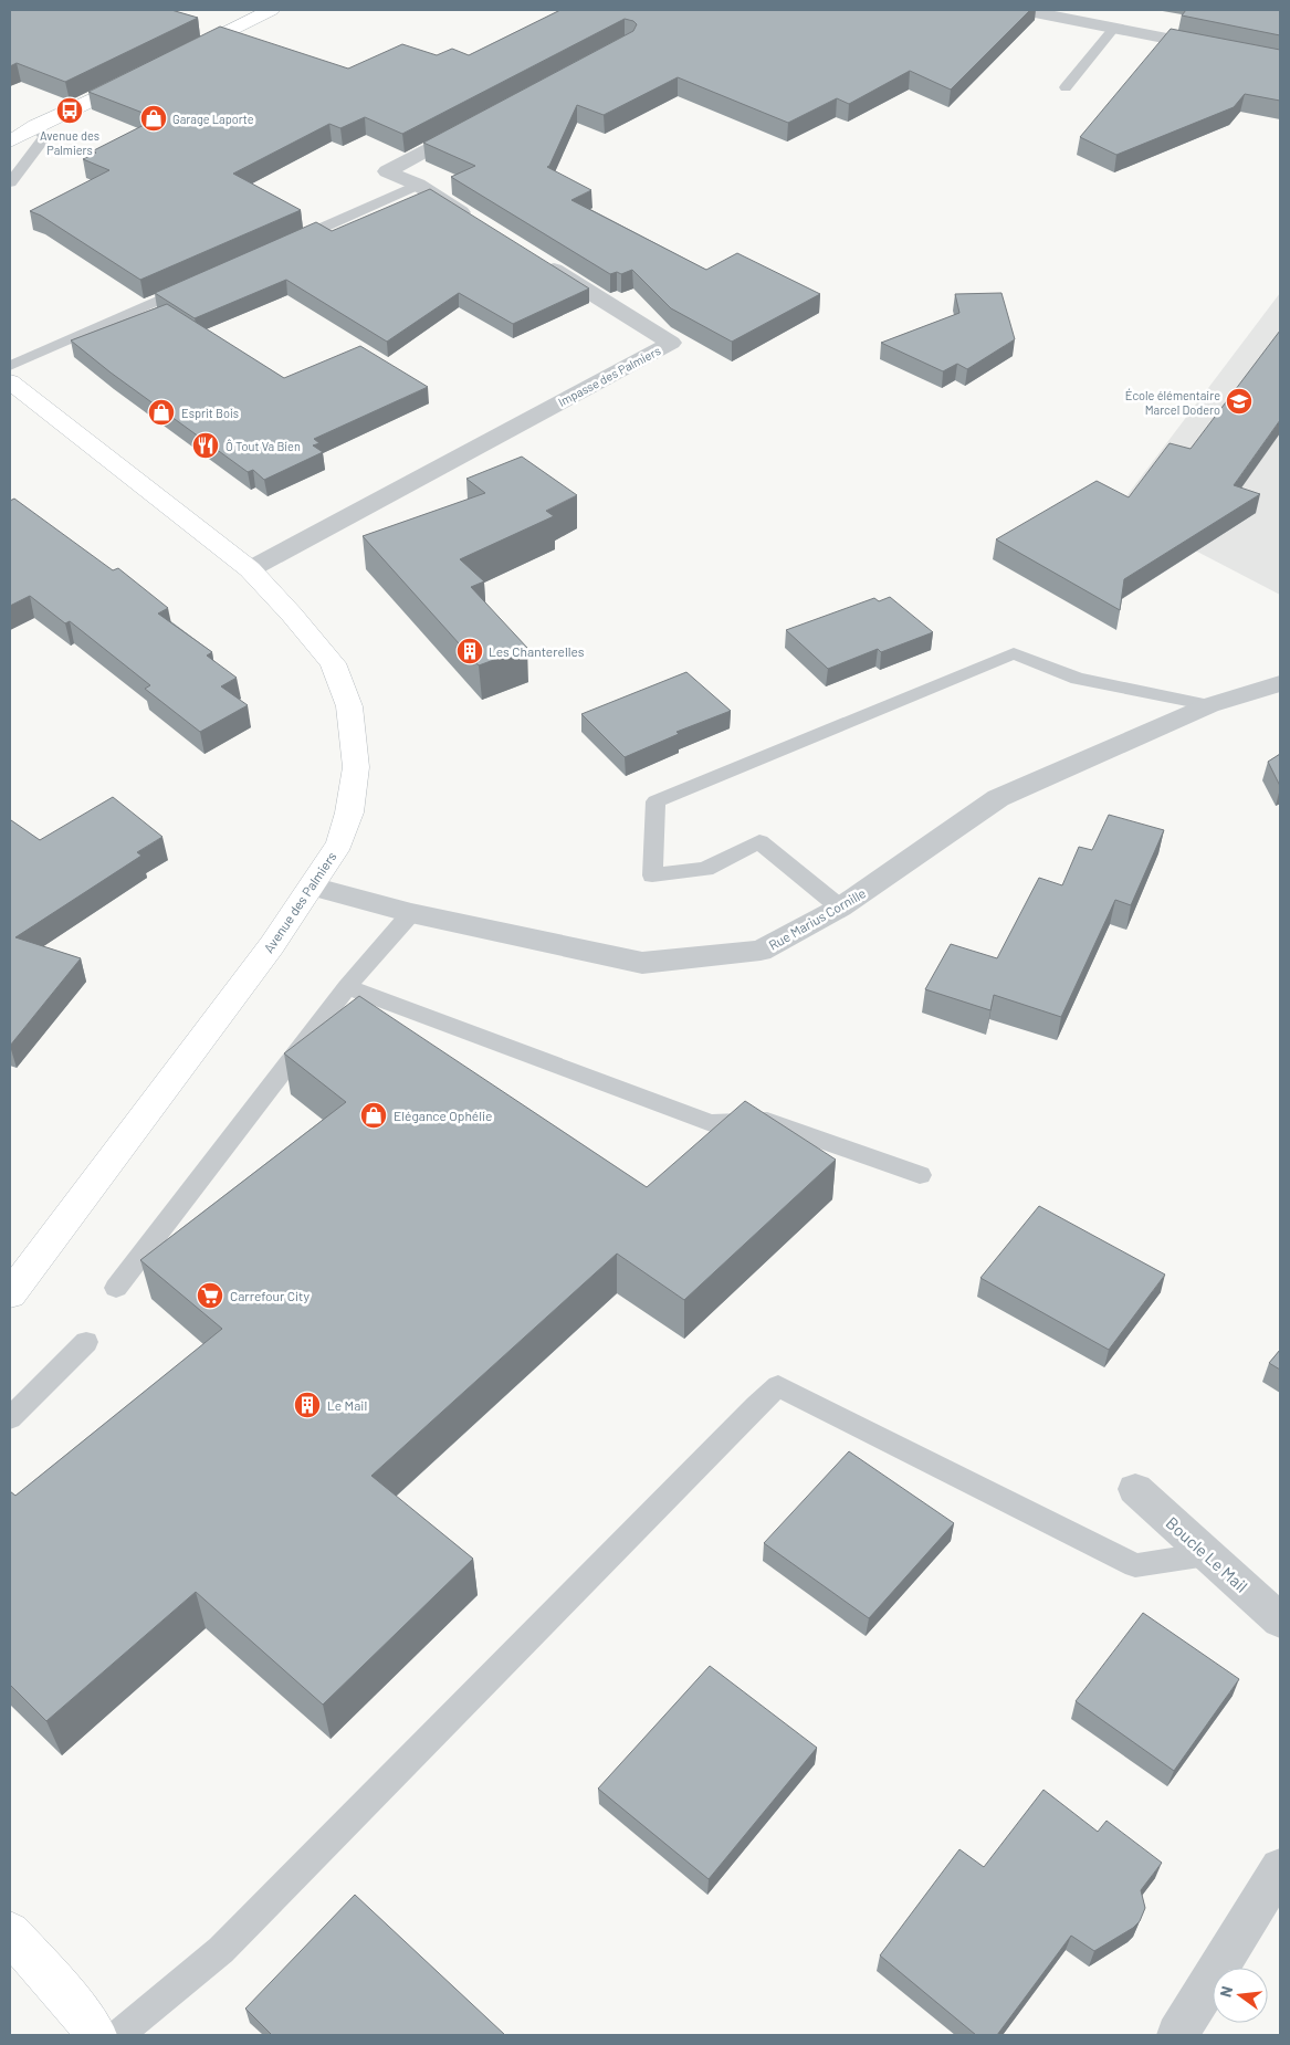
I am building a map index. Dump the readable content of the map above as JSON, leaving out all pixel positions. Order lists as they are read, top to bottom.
{
  "streets": {
    "main road": ["Avenue des Palmiers"],
    "street": ["Impasse des Palmiers", "Rue Marius Cornille", "Boucle Le Mail"]
  },
  "crossings": [
    ["Impasse des Palmiers", "Avenue des Palmiers"],
    ["Avenue des Palmiers", "Rue Marius Cornille"]
  ],
  "places": {
    "bus stop": ["Avenue des Palmiers"],
    "shop": ["Garage Laporte", "Esprit Bois", "Elégance Ophélie"],
    "school or university": ["École élémentaire Marcel Dodero"],
    "restaurant": ["Ô Tout Va Bien"],
    "building": ["Les Chanterelles", "Le Mail"],
    "supermarket": ["Carrefour City"]
  },
  "north": "left"
}
